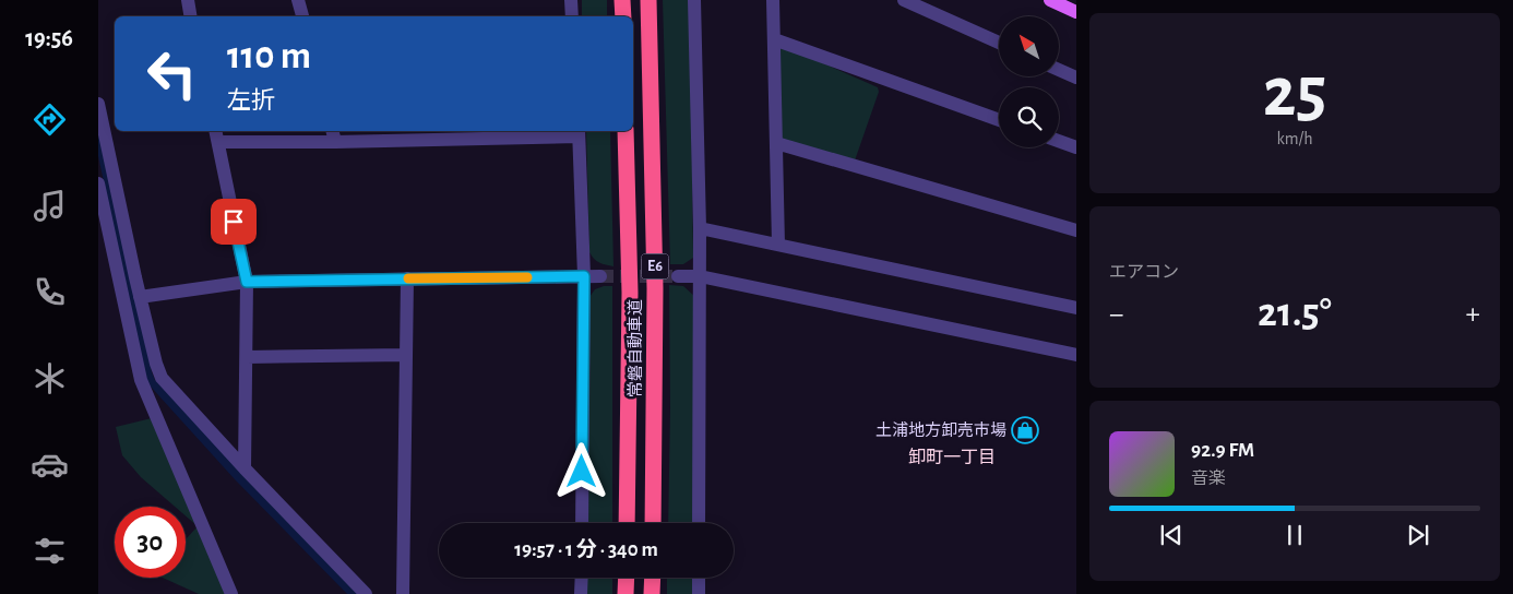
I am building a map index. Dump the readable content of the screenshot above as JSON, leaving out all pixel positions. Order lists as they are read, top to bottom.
{
  "streets": {
    "highway": ["E6", "常磐自動車道"]
  },
  "districts": ["卸町一丁目"],
  "places": {
    "shop": ["土浦地方卸売市場"]
  },
  "north": "top left",
  "page": {
    "tabs": "19:56",
    "tile": [
      ["25", "km/h"],
      "エアコン"
    ],
    "turn": ["110 m", "左折"],
    "heat": ["−", "21.5°", "+"],
    "song": ["92.9 FM", "音楽"],
    "limit": "30",
    "trip": "19:57 · 1 分 · 340 m"
  }
}
